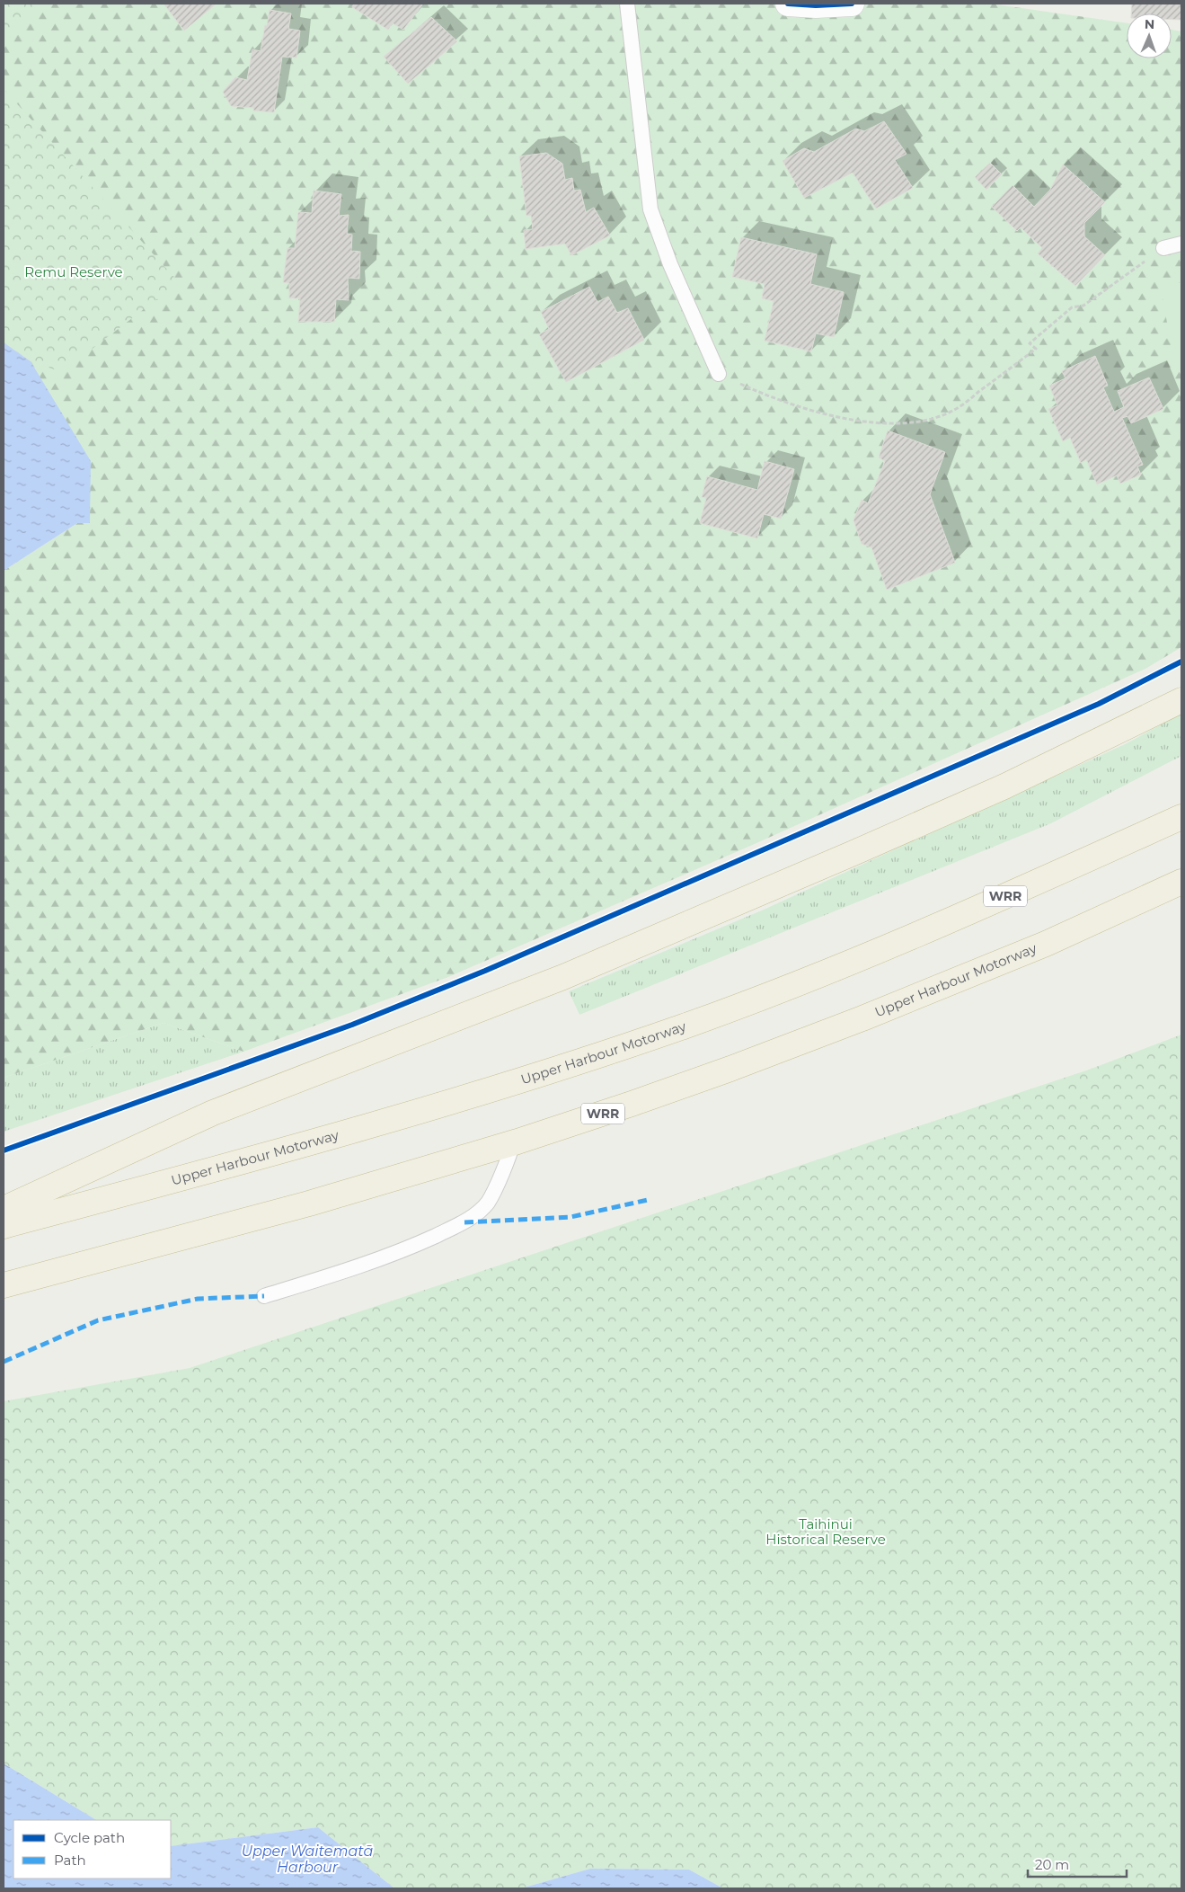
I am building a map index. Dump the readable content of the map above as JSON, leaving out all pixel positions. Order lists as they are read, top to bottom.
{
  "streets": {
    "highway": ["WRR", "Upper Harbour Motorway"]
  },
  "water": ["Upper Waitematā Harbour"],
  "parks": ["Remu Reserve", "Taihinui Historical Reserve"],
  "legend": ["Cycle path", "Path"],
  "scale_bar": "20 m",
  "north": "top"
}
